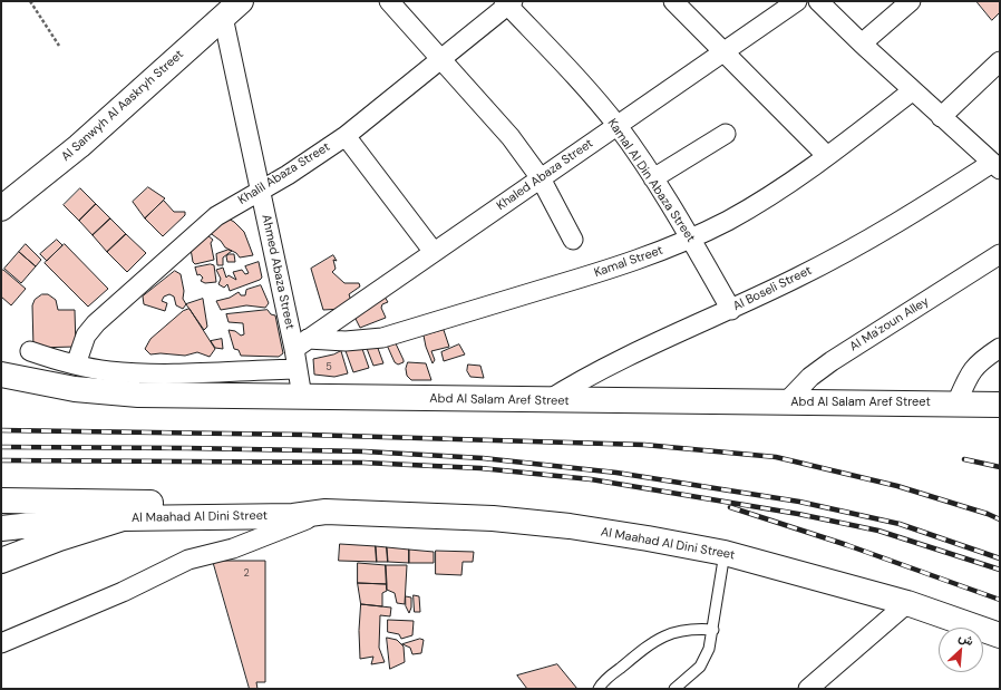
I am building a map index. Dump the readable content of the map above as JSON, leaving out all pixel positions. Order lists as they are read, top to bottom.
{
  "streets": {
    "main road": ["Al Sanwyh Al Aaskryh Street", "Abd Al Salam Aref Street", "Al Maahad Al Dini Street"],
    "street": [
      "Khalil Abaza Street",
      "Khaled Abaza Street",
      "Kamal Al Din Abaza Street",
      "Kamal Street",
      "Ahmed Abaza Street",
      "Al Boseli Street",
      "Al Ma'zoun Alley"
    ]
  },
  "crossings": [
    ["Al Sanwyh Al Aaskryh Street", "Ahmed Abaza Street"],
    ["Khalil Abaza Street", "Kamal Al Din Abaza Street"],
    ["Khalil Abaza Street", "Ahmed Abaza Street"],
    ["Khaled Abaza Street", "Kamal Al Din Abaza Street"],
    ["Khaled Abaza Street", "Kamal Street"],
    ["Khaled Abaza Street", "Ahmed Abaza Street"],
    ["Kamal Al Din Abaza Street", "Kamal Street"],
    ["Kamal Al Din Abaza Street", "Al Boseli Street"],
    ["Kamal Street", "Ahmed Abaza Street"],
    ["Ahmed Abaza Street", "Abd Al Salam Aref Street"],
    ["Al Boseli Street", "Abd Al Salam Aref Street"],
    ["Al Ma'zoun Alley", "Abd Al Salam Aref Street"]
  ],
  "house_numbers": ["5", "2"],
  "north": "top right"
}
